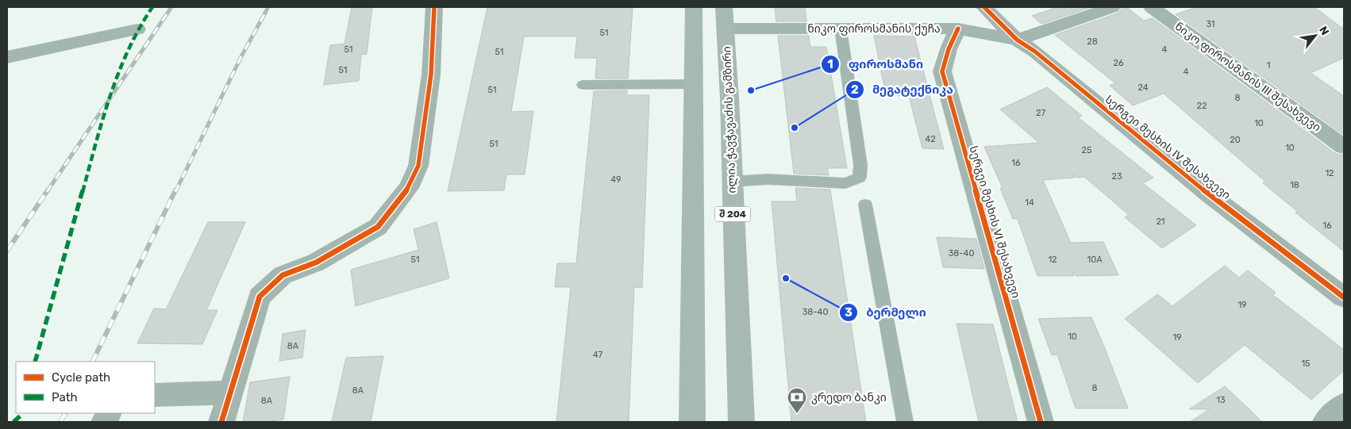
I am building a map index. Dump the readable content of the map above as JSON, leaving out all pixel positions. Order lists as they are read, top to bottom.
{
  "streets": {
    "main road": ["ილია ჭავჭავაძის გამზირი", "შ 204"],
    "street": [
      "ნიკო ფიროსმანის ქუჩა",
      "ნიკო ფიროსმანის III შესახვევი",
      "სერგეი მესხის IV შესახვევი",
      "სერგეი მესხის VI შესახვევი"
    ]
  },
  "crossings": [
    ["ნიკო ფიროსმანის ქუჩა", "ილია ჭავჭავაძის გამზირი"],
    ["ნიკო ფიროსმანის ქუჩა", "სერგეი მესხის IV შესახვევი"],
    ["ნიკო ფიროსმანის ქუჩა", "სერგეი მესხის VI შესახვევი"]
  ],
  "places": {
    "other": ["ფიროსმანი", "მეგატექნიკა", "ბერმელი"],
    "bank": ["კრედო ბანკი"]
  },
  "house_numbers": [
    "31",
    "51",
    "28",
    "51",
    "4",
    "51",
    "26",
    "1",
    "51",
    "4",
    "24",
    "51",
    "8",
    "22",
    "27",
    "10",
    "42",
    "20",
    "51",
    "10",
    "25",
    "16",
    "12",
    "23",
    "49",
    "18",
    "14",
    "21",
    "16",
    "38-40",
    "51",
    "12",
    "10A",
    "19",
    "38-40",
    "10",
    "19",
    "8A",
    "47",
    "15",
    "8",
    "8A",
    "13",
    "8A"
  ],
  "legend": ["Cycle path", "Path"],
  "north": "top right"
}
